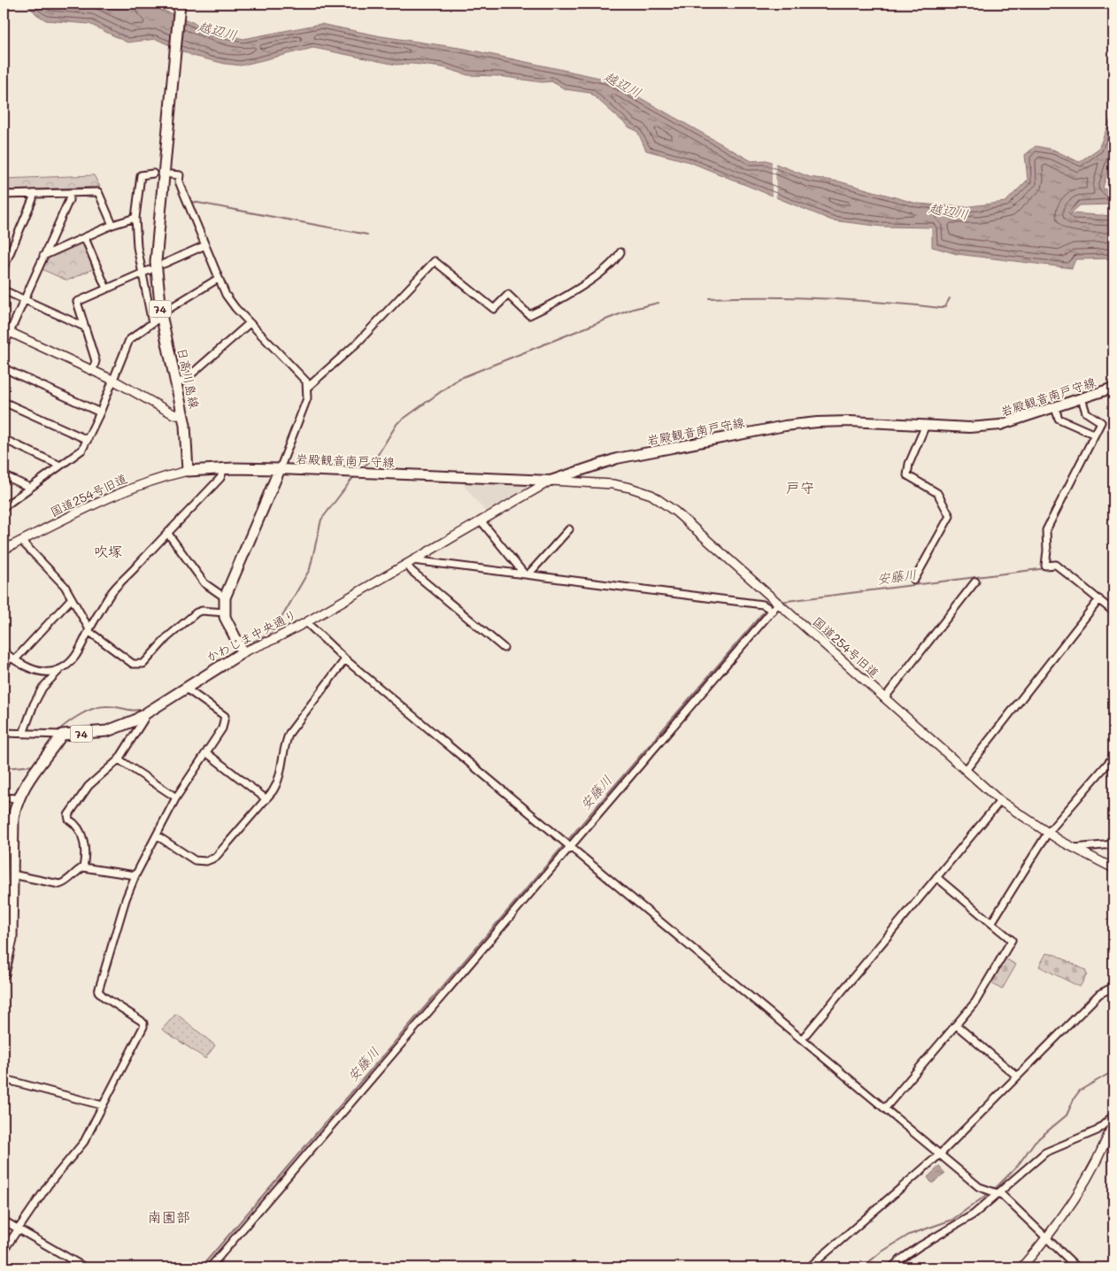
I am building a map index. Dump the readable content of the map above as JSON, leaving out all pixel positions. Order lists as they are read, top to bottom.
{
  "streets": {
    "main road": [
      "74",
      "日高川島線",
      "岩殿観音南戸守線",
      "かわじま中央通り"
    ],
    "street": ["国道254号旧道"]
  },
  "crossings": [
    ["74", "かわじま中央通り"],
    ["日高川島線", "国道254号旧道"],
    ["岩殿観音南戸守線", "国道254号旧道"],
    ["岩殿観音南戸守線", "かわじま中央通り"],
    ["国道254号旧道", "かわじま中央通り"]
  ],
  "districts": ["戸守", "吹塚", "南園部"],
  "water": ["越辺川", "安藤川"]
}
